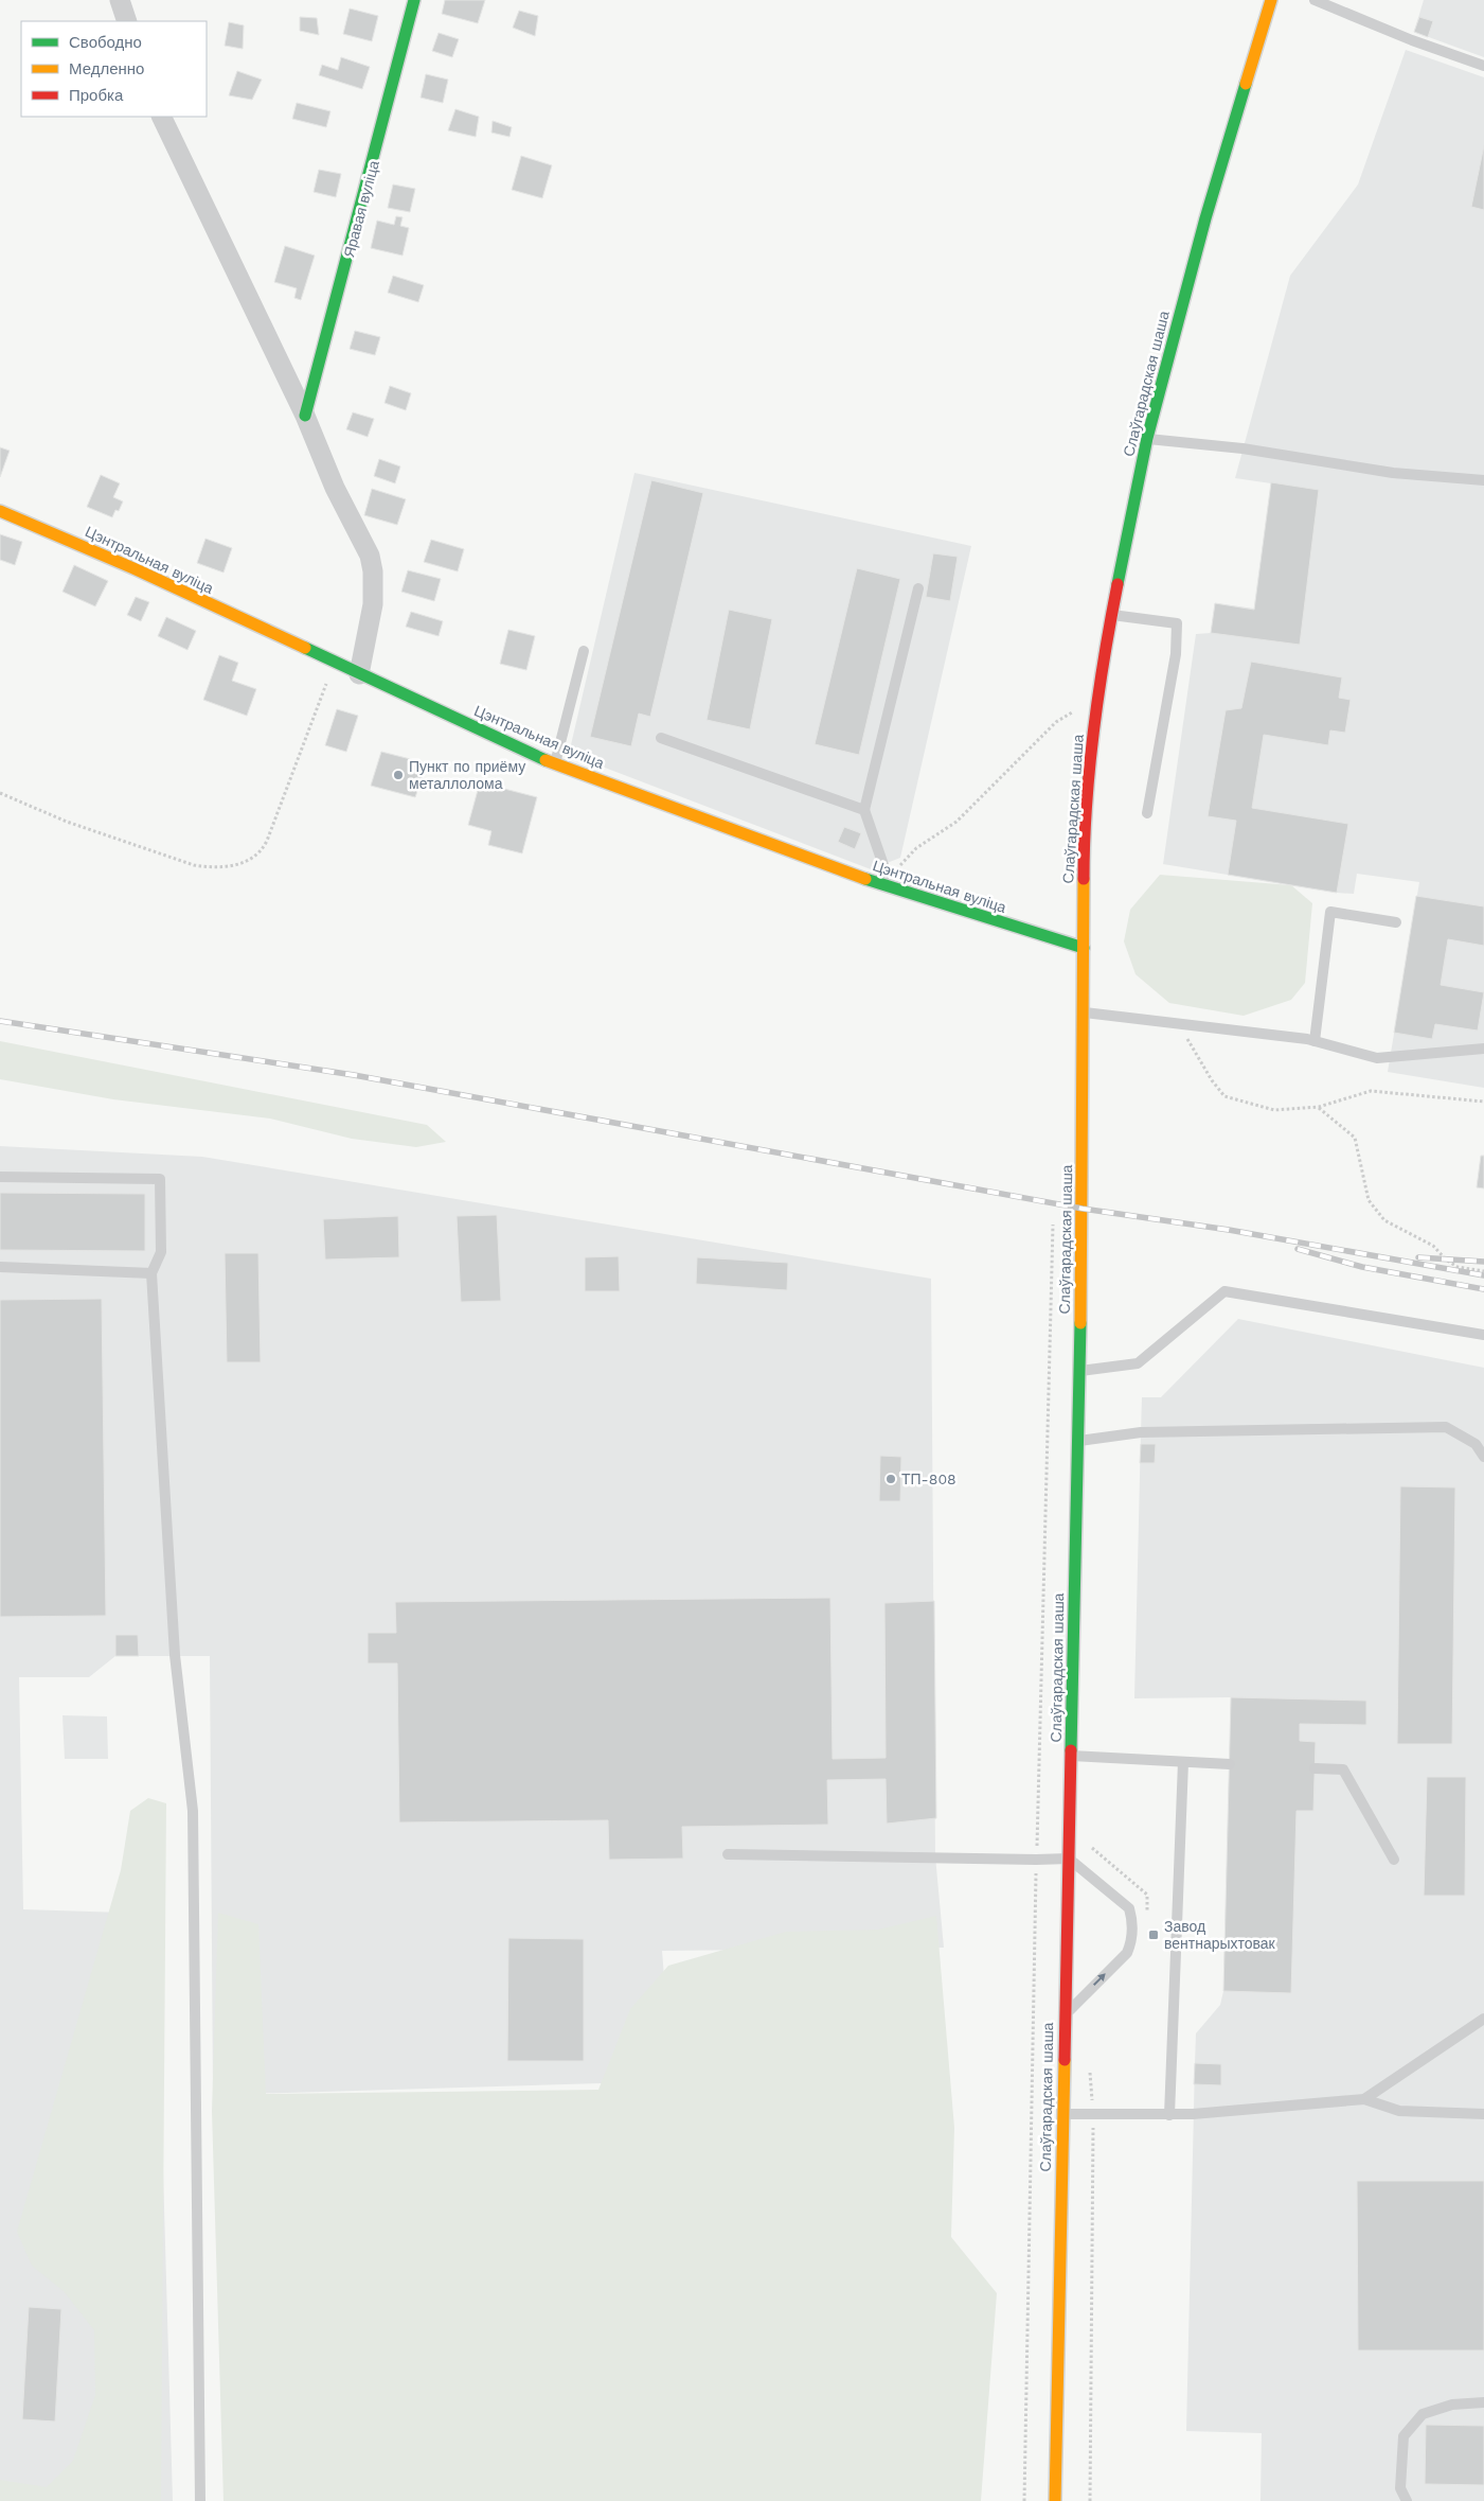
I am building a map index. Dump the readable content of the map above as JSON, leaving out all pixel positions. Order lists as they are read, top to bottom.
{
  "streets": {
    "main road": ["Яравая вуліца", "Слаўгарадская шаша", "Цэнтральная вуліца"]
  },
  "crossings": [
    ["Слаўгарадская шаша", "Цэнтральная вуліца"]
  ],
  "places": {
    "other": ["Пункт по приёму металлолома", "ТП-808"],
    "transit": ["Завод вентнарыхтовак"]
  },
  "legend": ["Свободно", "Медленно", "Пробка"]
}
